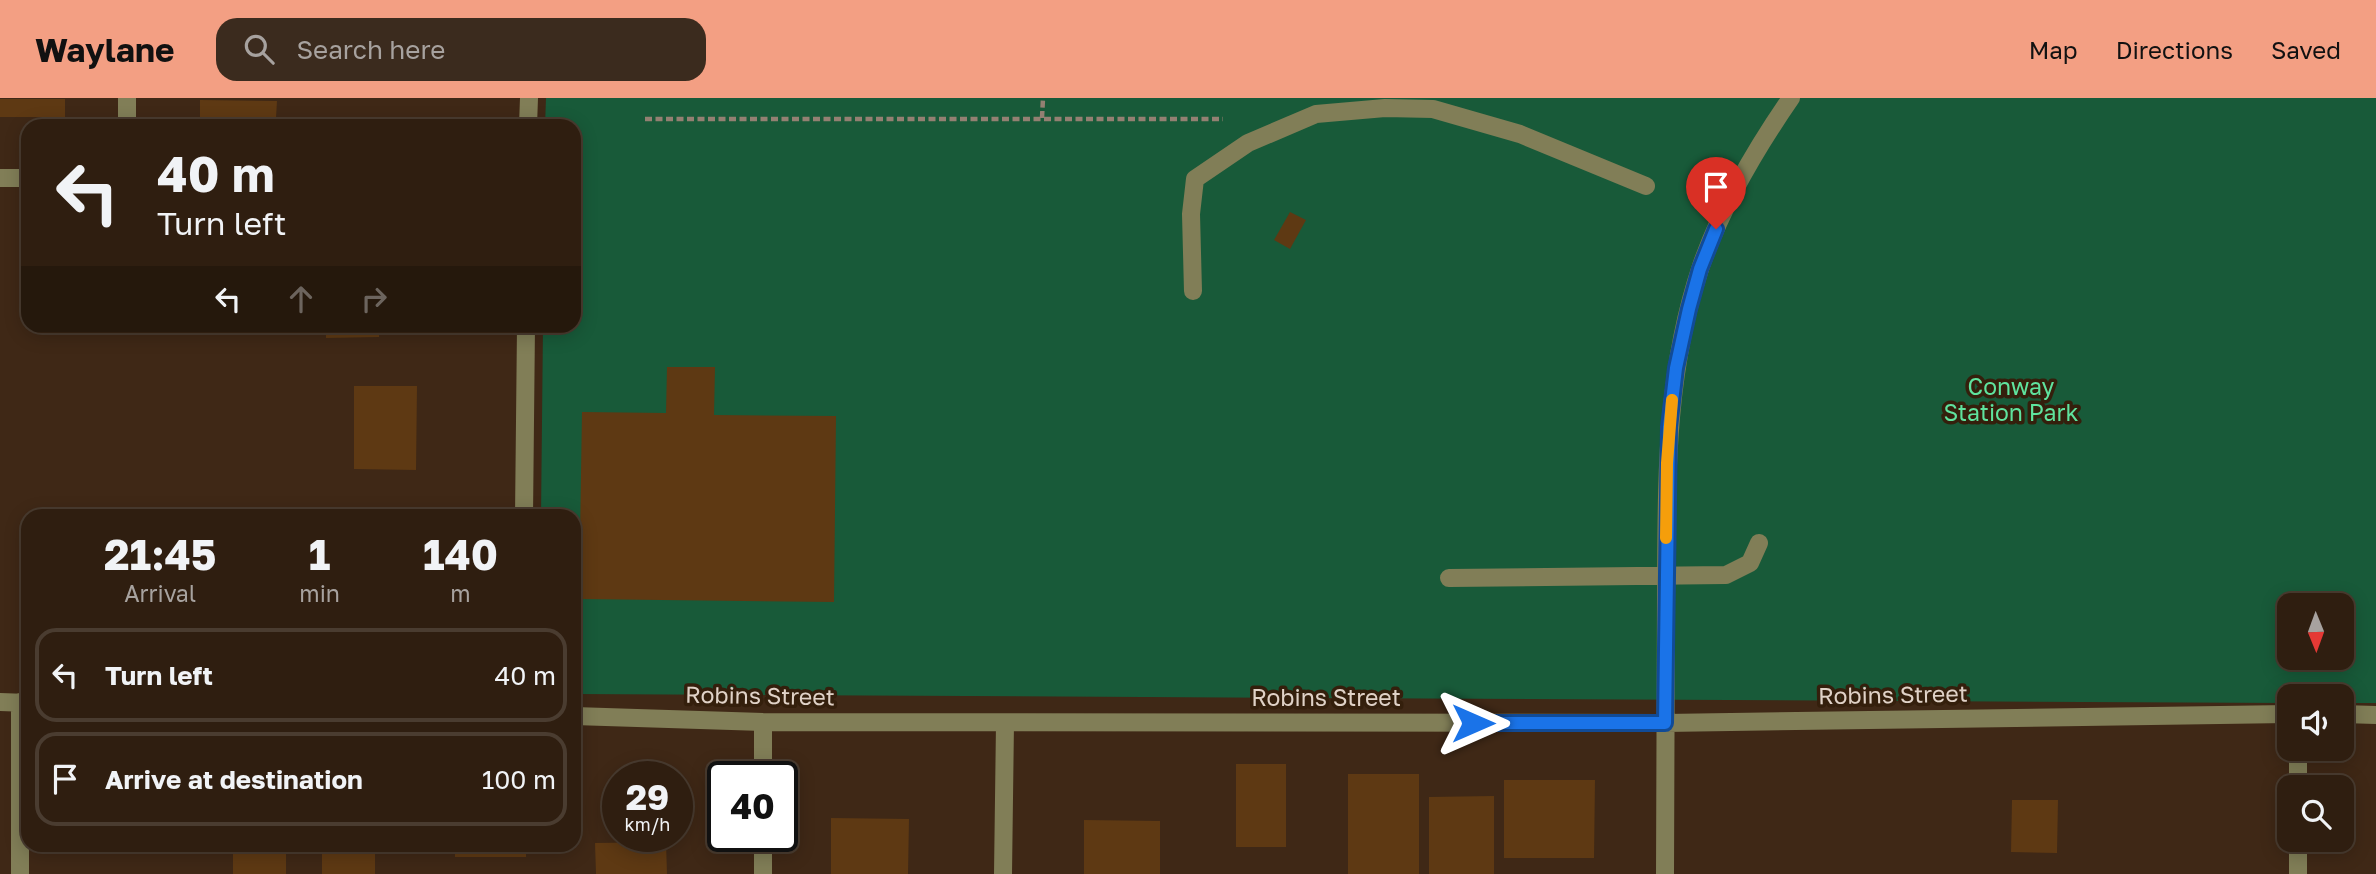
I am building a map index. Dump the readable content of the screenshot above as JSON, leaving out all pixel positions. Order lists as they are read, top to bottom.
{
  "streets": {
    "street": ["Robins Street"]
  },
  "parks": ["Conway Station Park"],
  "north": "bottom",
  "page": {
    "header": "Waylane",
    "search": "Search here",
    "nav": ["Map", "Directions", "Saved"],
    "turn": ["40 m", "Turn left"],
    "eta": [
      "21:45",
      "Arrival",
      "1",
      "min",
      "140",
      "m"
    ],
    "list": [
      {
        "name": "Turn left",
        "value": "40 m"
      },
      {
        "name": "Arrive at destination",
        "value": "100 m"
      }
    ],
    "speed": "29 km/h",
    "limit": "40"
  }
}
